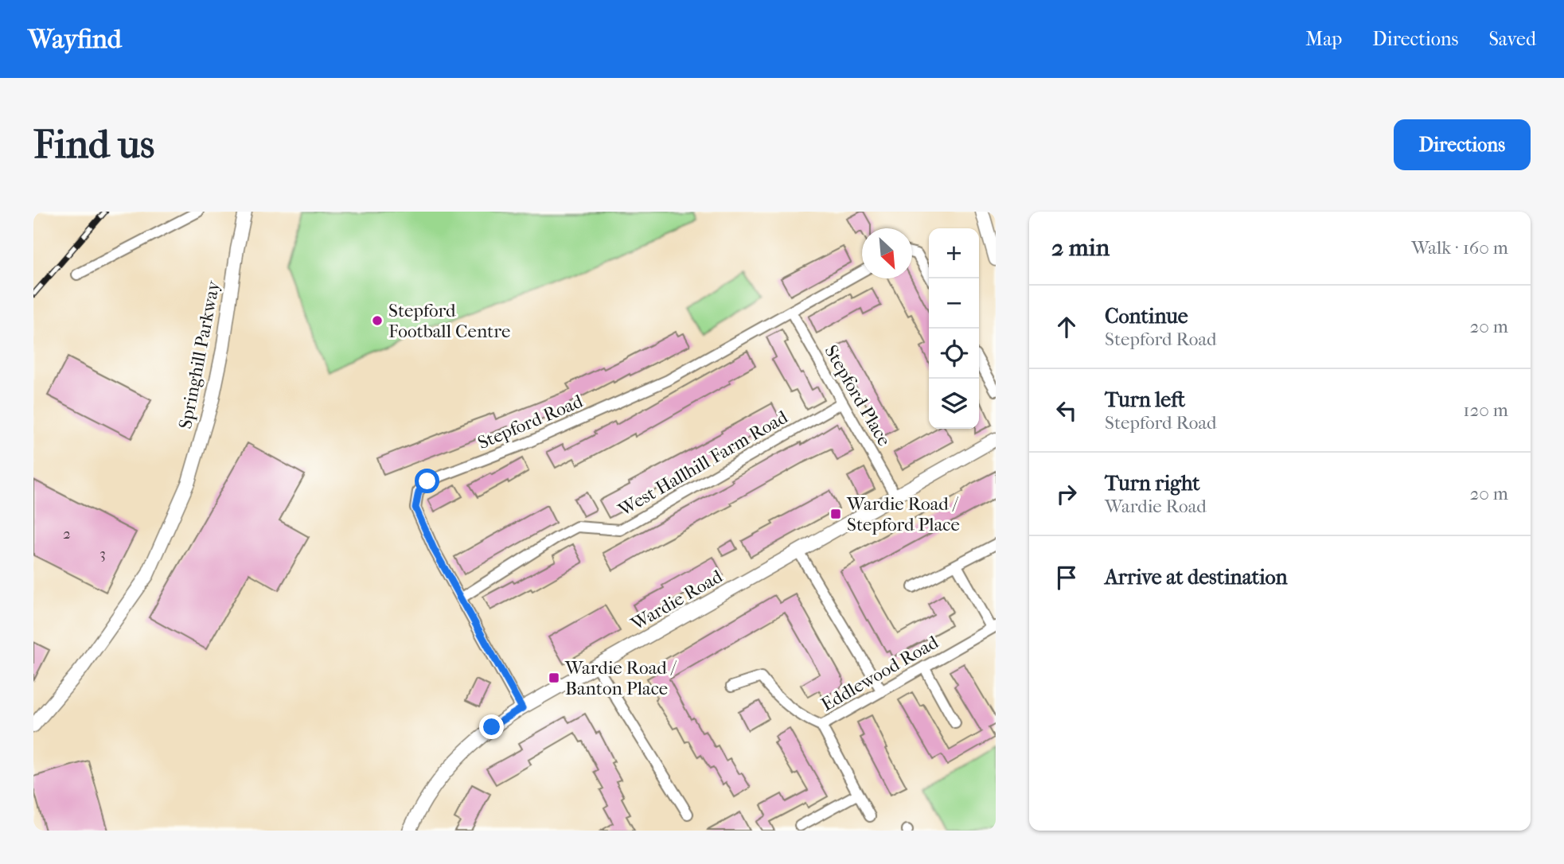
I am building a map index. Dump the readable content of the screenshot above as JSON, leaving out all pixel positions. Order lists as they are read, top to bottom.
{
  "streets": {
    "street": [
      "Springhill Parkway",
      "Stepford Place",
      "Stepford Road",
      "West Hallhill Farm Road",
      "Wardie Road",
      "Eddlewood Road"
    ]
  },
  "crossings": [
    ["Stepford Place", "Stepford Road"],
    ["Stepford Place", "West Hallhill Farm Road"],
    ["Stepford Place", "Wardie Road"],
    ["Stepford Road", "West Hallhill Farm Road"],
    ["Stepford Road", "Wardie Road"]
  ],
  "places": {
    "other": ["Stepford Football Centre"],
    "transit": ["Wardie Road / Stepford Place", "Wardie Road / Banton Place"]
  },
  "house_numbers": ["2", "3"],
  "north": "bottom right",
  "page": {
    "header": "Wayfind",
    "nav": ["Map", "Directions", "Saved"],
    "buttons": "Directions",
    "title": "Find us",
    "heading": ["2 min", "Walk · 160 m"],
    "map_buttons": ["+", "−"],
    "list": [
      ["Continue", "Stepford Road", "20 m"],
      ["Turn left", "Stepford Road", "120 m"],
      ["Turn right", "Wardie Road", "20 m"],
      "Arrive at destination"
    ]
  }
}
